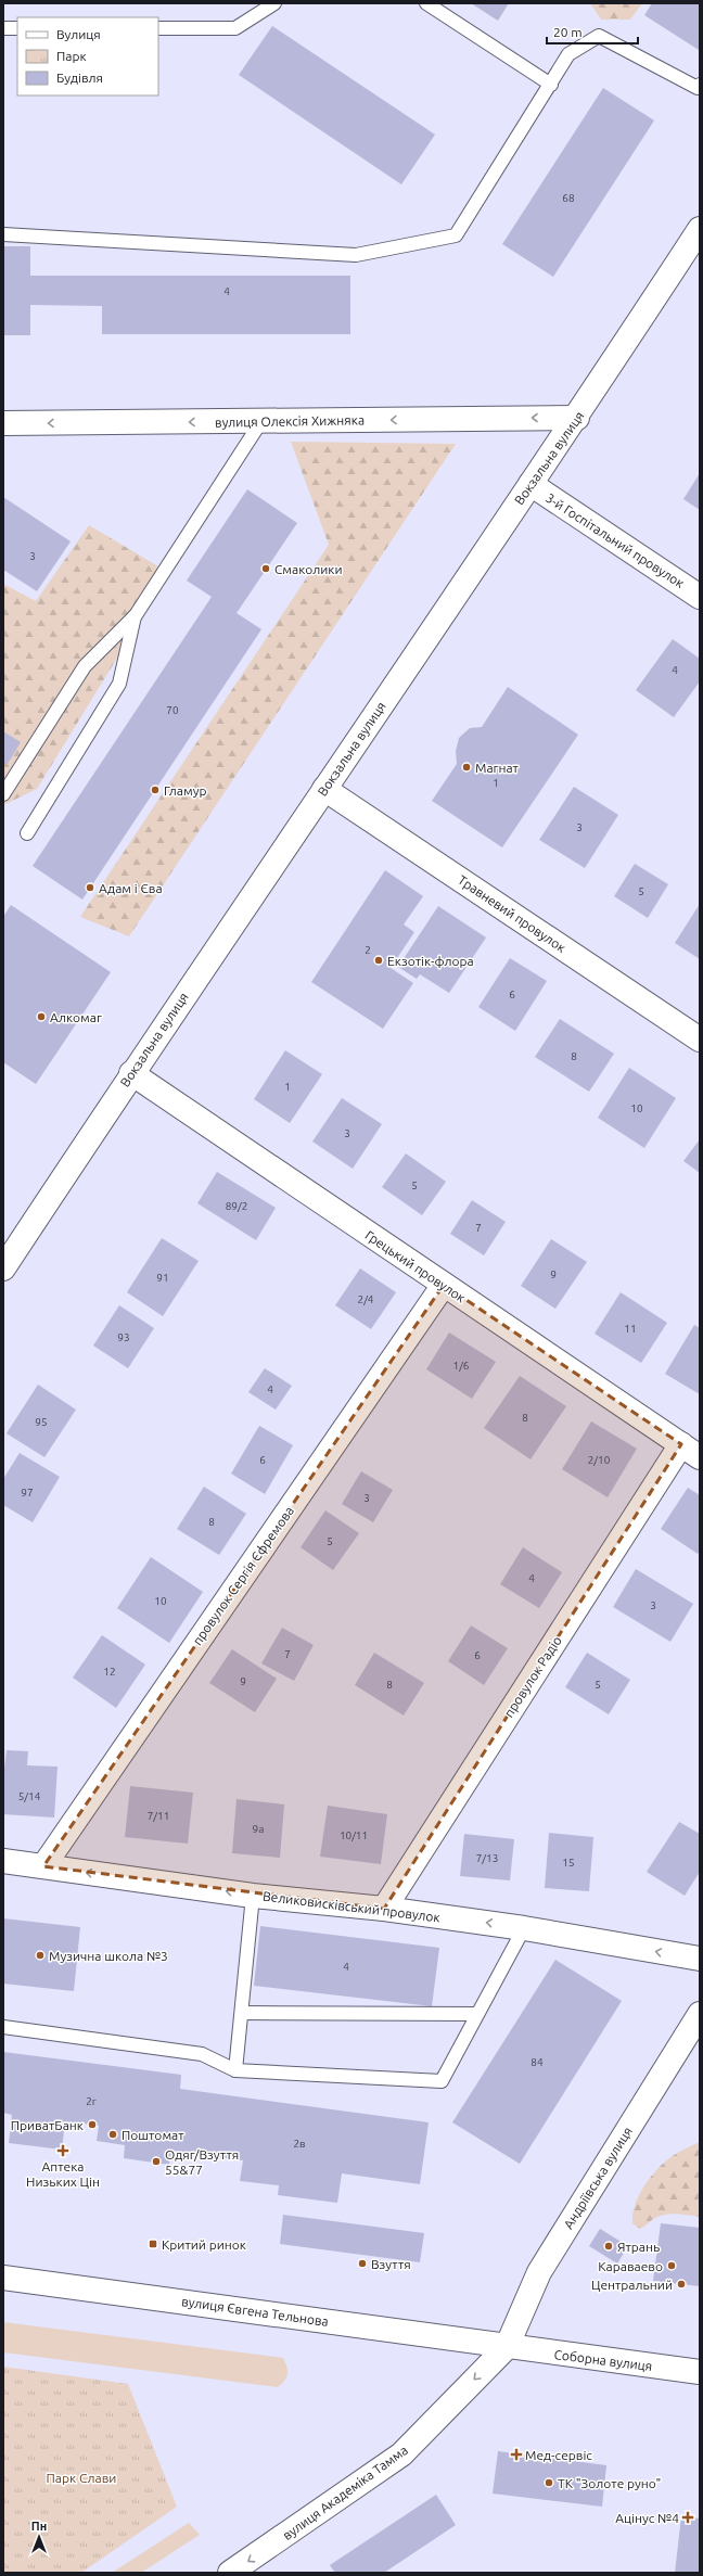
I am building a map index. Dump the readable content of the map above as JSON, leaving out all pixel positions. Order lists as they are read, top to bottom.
{
  "streets": {
    "street": [
      "вулиця Олексія Хижняка",
      "Вокзальна вулиця",
      "3-й Госпітальний провулок",
      "Травневий провулок",
      "Грецький провулок",
      "провулок Сергія Єфремова",
      "провулок Радіо",
      "Великовисківський провулок",
      "Андріївська вулиця",
      "вулиця Євгена Тельнова",
      "Соборна вулиця",
      "вулиця Академіка Тамма"
    ]
  },
  "crossings": [
    ["вулиця Олексія Хижняка", "Вокзальна вулиця"],
    ["Вокзальна вулиця", "3-й Госпітальний провулок"],
    ["Вокзальна вулиця", "Травневий провулок"],
    ["Вокзальна вулиця", "Грецький провулок"],
    ["Грецький провулок", "провулок Сергія Єфремова"],
    ["Грецький провулок", "провулок Радіо"],
    ["провулок Сергія Єфремова", "Великовисківський провулок"],
    ["провулок Радіо", "Великовисківський провулок"],
    ["Андріївська вулиця", "вулиця Євгена Тельнова"],
    ["Андріївська вулиця", "Соборна вулиця"],
    ["Андріївська вулиця", "вулиця Академіка Тамма"],
    ["вулиця Євгена Тельнова", "Соборна вулиця"],
    ["вулиця Євгена Тельнова", "вулиця Академіка Тамма"],
    ["Соборна вулиця", "вулиця Академіка Тамма"]
  ],
  "one_way": ["вулиця Олексія Хижняка", "Великовисківський провулок", "вулиця Академіка Тамма"],
  "parks": ["Парк Слави"],
  "places": {
    "other": [
      "Смаколики",
      "Магнат",
      "Гламур",
      "Адам і Єва",
      "Екзотік-флора",
      "Алкомаг",
      "Музична школа №3",
      "ПриватБанк",
      "Поштомат",
      "Одяг/Взуття 55&77",
      "Ятрань",
      "Взуття",
      "Караваево",
      "Центральний",
      "ТК \"Золоте руно\""
    ],
    "health": ["Аптека Низьких Цін", "Мед-сервіс", "Ацінус №4"],
    "transit": ["Критий ринок"]
  },
  "house_numbers": [
    "68",
    "4",
    "3",
    "4",
    "70",
    "1",
    "3",
    "5",
    "2",
    "6",
    "8",
    "1",
    "10",
    "3",
    "5",
    "89/2",
    "7",
    "9",
    "91",
    "2/4",
    "11",
    "93",
    "1/6",
    "4",
    "8",
    "95",
    "6",
    "2/10",
    "97",
    "3",
    "8",
    "5",
    "4",
    "10",
    "3",
    "7",
    "6",
    "12",
    "9",
    "8",
    "5",
    "5/14",
    "7/11",
    "9а",
    "10/11",
    "7/13",
    "15",
    "4",
    "84",
    "2г",
    "2в"
  ],
  "legend": ["Вулиця", "Парк", "Будівля"],
  "scale_bar": "20 m",
  "north": "top"
}
